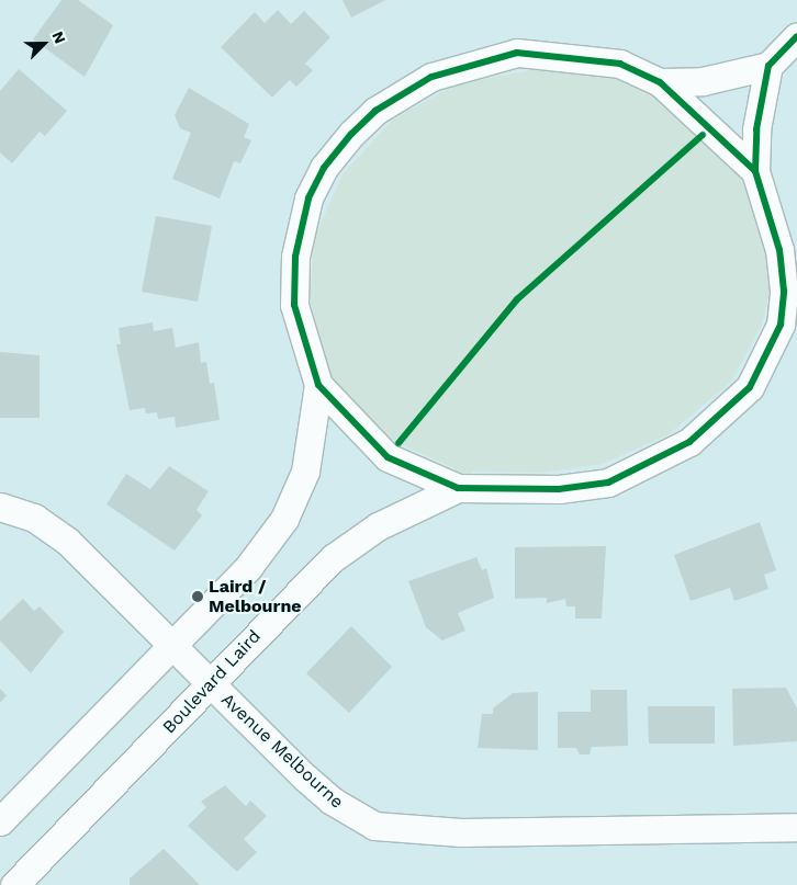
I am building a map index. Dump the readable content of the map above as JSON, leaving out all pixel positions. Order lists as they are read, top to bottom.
{
  "streets": {
    "street": ["Boulevard Laird", "Avenue Melbourne"]
  },
  "crossings": [
    ["Boulevard Laird", "Avenue Melbourne"]
  ],
  "places": ["Laird / Melbourne"],
  "north": "top right"
}
